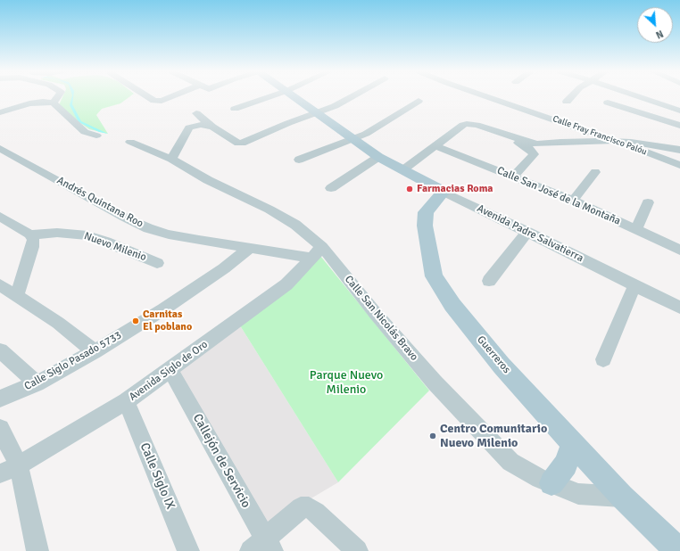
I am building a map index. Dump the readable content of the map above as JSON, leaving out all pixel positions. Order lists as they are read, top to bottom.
{
  "streets": {
    "main road": ["Avenida Padre Salvatierra", "Guerreros"],
    "street": [
      "Calle Fray Francisco Palóu",
      "Calle San José de la Montaña",
      "Andrés Quintana Roo",
      "Nuevo Milenio",
      "Calle San Nicolás Bravo",
      "Calle Siglo Pasado 5733",
      "Avenida Siglo de Oro",
      "Callejón de Servicio",
      "Calle Siglo IX"
    ]
  },
  "crossings": [
    ["Andrés Quintana Roo", "Calle San Nicolás Bravo"],
    ["Andrés Quintana Roo", "Calle Siglo Pasado 5733"],
    ["Andrés Quintana Roo", "Avenida Siglo de Oro"],
    ["Avenida Padre Salvatierra", "Guerreros"],
    ["Calle San Nicolás Bravo", "Guerreros"],
    ["Calle San Nicolás Bravo", "Avenida Siglo de Oro"],
    ["Avenida Siglo de Oro", "Callejón de Servicio"],
    ["Avenida Siglo de Oro", "Calle Siglo IX"]
  ],
  "parks": ["Parque Nuevo Milenio"],
  "places": ["Farmacias Roma", "Carnitas El poblano", "Centro Comunitario Nuevo Milenio"],
  "north": "bottom right"
}
